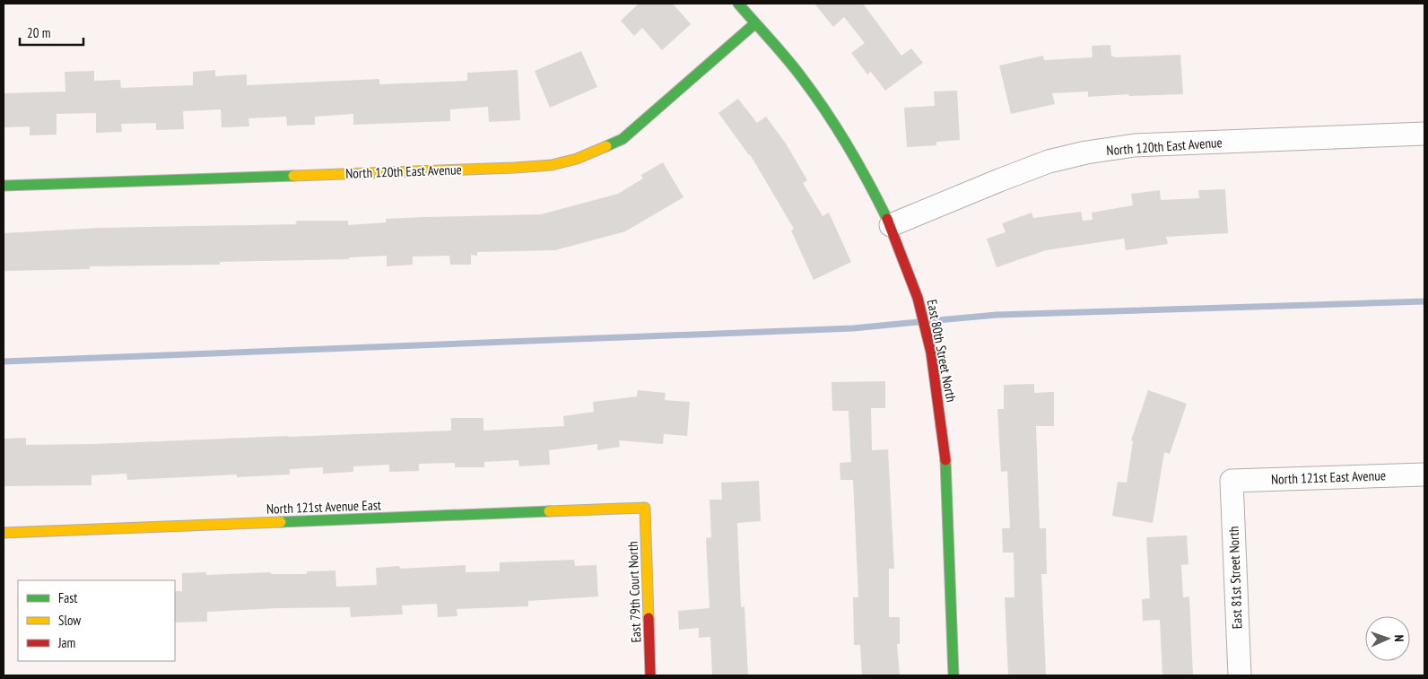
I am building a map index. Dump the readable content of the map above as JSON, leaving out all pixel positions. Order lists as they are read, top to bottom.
{
  "streets": {
    "street": [
      "North 120th East Avenue",
      "East 80th Street North",
      "North 121st East Avenue",
      "North 121st Avenue East",
      "East 81st Street North",
      "East 79th Court North"
    ]
  },
  "crossings": [
    ["North 120th East Avenue", "East 80th Street North"],
    ["North 121st East Avenue", "East 81st Street North"],
    ["North 121st Avenue East", "East 79th Court North"]
  ],
  "legend": ["Fast", "Slow", "Jam"],
  "scale_bar": "20 m",
  "north": "right"
}
